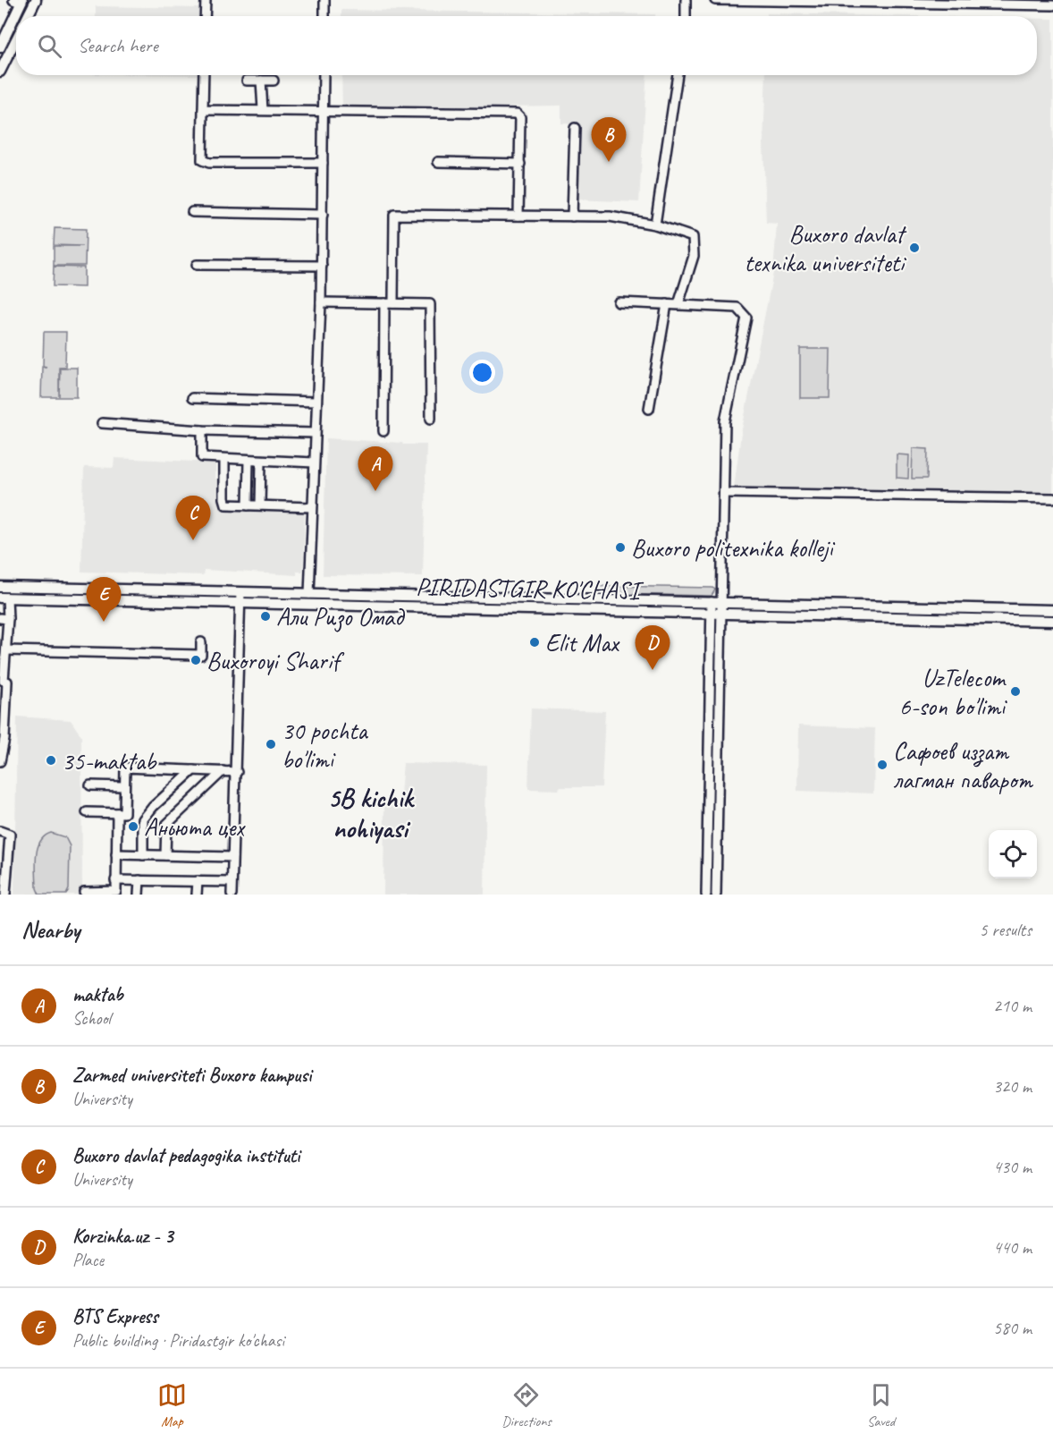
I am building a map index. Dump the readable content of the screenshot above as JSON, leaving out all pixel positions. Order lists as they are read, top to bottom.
{
  "streets": {
    "main road": ["PIRIDASTGIR KO'CHASI"]
  },
  "districts": ["5B kichik nohiyasi"],
  "places": [
    "Buxoro davlat texnika universiteti",
    "Buxoro politexnika kolleji",
    "Али Ризо Омад",
    "Elit Max",
    "Buxoroyi Sharif",
    "UzTelecom 6-son bo'limi",
    "30 pochta bo'limi",
    "35-maktab",
    "Сафоев иззат лагман паварот",
    "Аньюта цех"
  ],
  "page": {
    "search": "Search here",
    "pins": [
      "B",
      "A",
      "C",
      "E",
      "D"
    ],
    "heading": ["Nearby", "5 results"],
    "list": [
      {
        "mark": "A",
        "name": "maktab",
        "note": "School",
        "value": "210 m"
      },
      {
        "mark": "B",
        "name": "Zarmed universiteti Buxoro kampusi",
        "note": "University",
        "value": "320 m"
      },
      {
        "mark": "C",
        "name": "Buxoro davlat pedagogika instituti",
        "note": "University",
        "value": "430 m"
      },
      {
        "mark": "D",
        "name": "Korzinka.uz - 3",
        "note": "Place",
        "value": "440 m"
      },
      {
        "mark": "E",
        "name": "BTS Express",
        "note": "Public building · Piridastgir ko'chasi",
        "value": "580 m"
      }
    ],
    "nav": ["Map", "Directions", "Saved"]
  }
}
